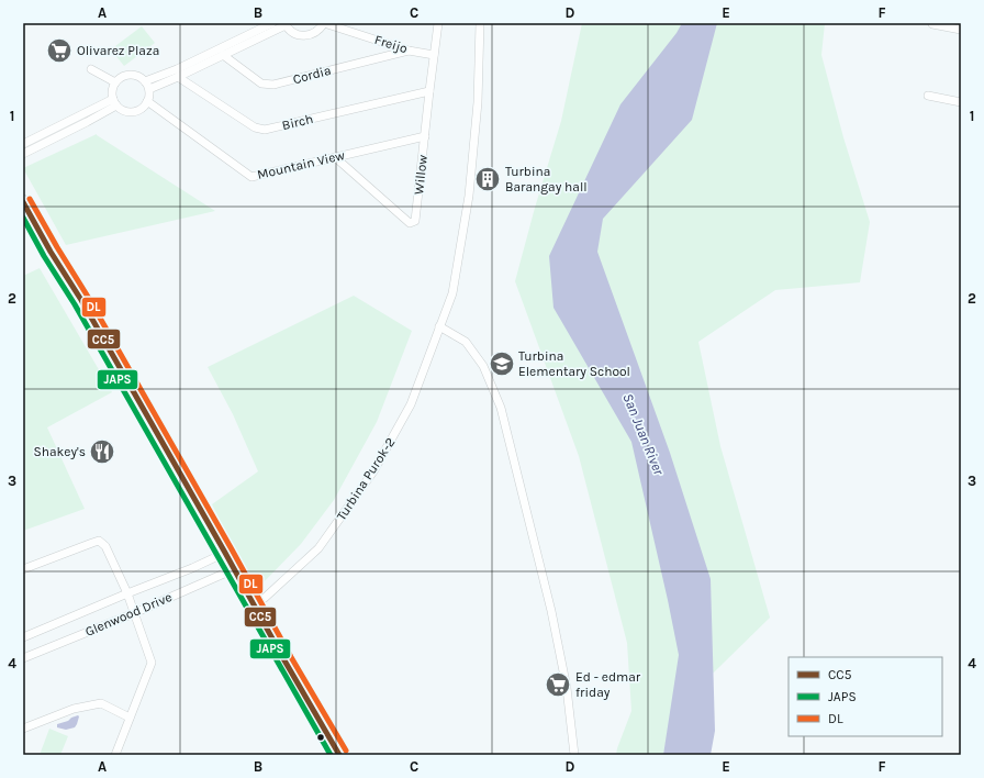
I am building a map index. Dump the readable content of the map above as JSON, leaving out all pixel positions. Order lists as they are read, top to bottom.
{
  "streets": {
    "street": [
      "Freijo",
      "Cordia",
      "Birch",
      "Mountain View",
      "Willow",
      "Turbina Purok-2",
      "Glenwood Drive"
    ]
  },
  "crossings": [
    ["Freijo", "Cordia"],
    ["Freijo", "Willow"],
    ["Birch", "Willow"],
    ["Mountain View", "Willow"]
  ],
  "water": ["San Juan River"],
  "places": {
    "supermarket": ["Olivarez Plaza", "Ed - edmar friday"],
    "building": ["Turbina Barangay hall"],
    "school or university": ["Turbina Elementary School"],
    "restaurant": ["Shakey's"]
  },
  "lines": ["transit line DL", "transit line CC5", "transit line JAPS"],
  "legend": ["CC5", "JAPS", "DL"],
  "grid": {
    "columns": [
      "A",
      "B",
      "C",
      "D",
      "E",
      "F"
    ],
    "rows": [
      "1",
      "2",
      "3",
      "4"
    ]
  }
}
